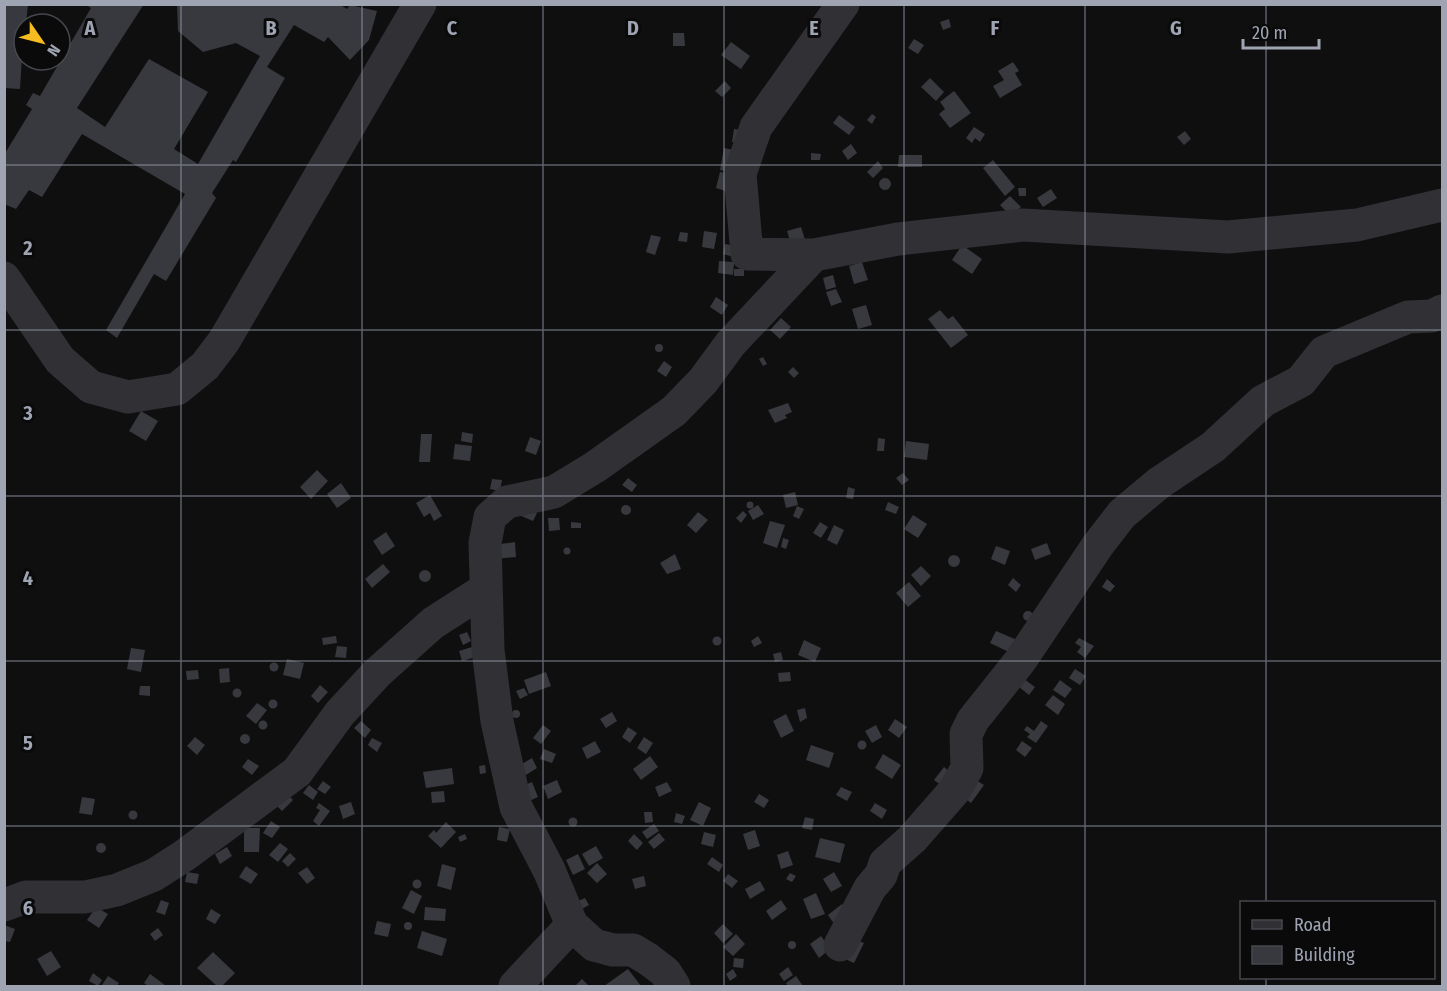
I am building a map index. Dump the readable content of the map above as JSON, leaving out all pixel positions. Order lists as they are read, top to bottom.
{
  "legend": ["Road", "Building"],
  "scale_bar": "20 m",
  "north": "bottom right",
  "grid": {
    "columns": [
      "A",
      "B",
      "C",
      "D",
      "E",
      "F",
      "G"
    ],
    "rows": [
      "2",
      "3",
      "4",
      "5",
      "6"
    ]
  }
}
